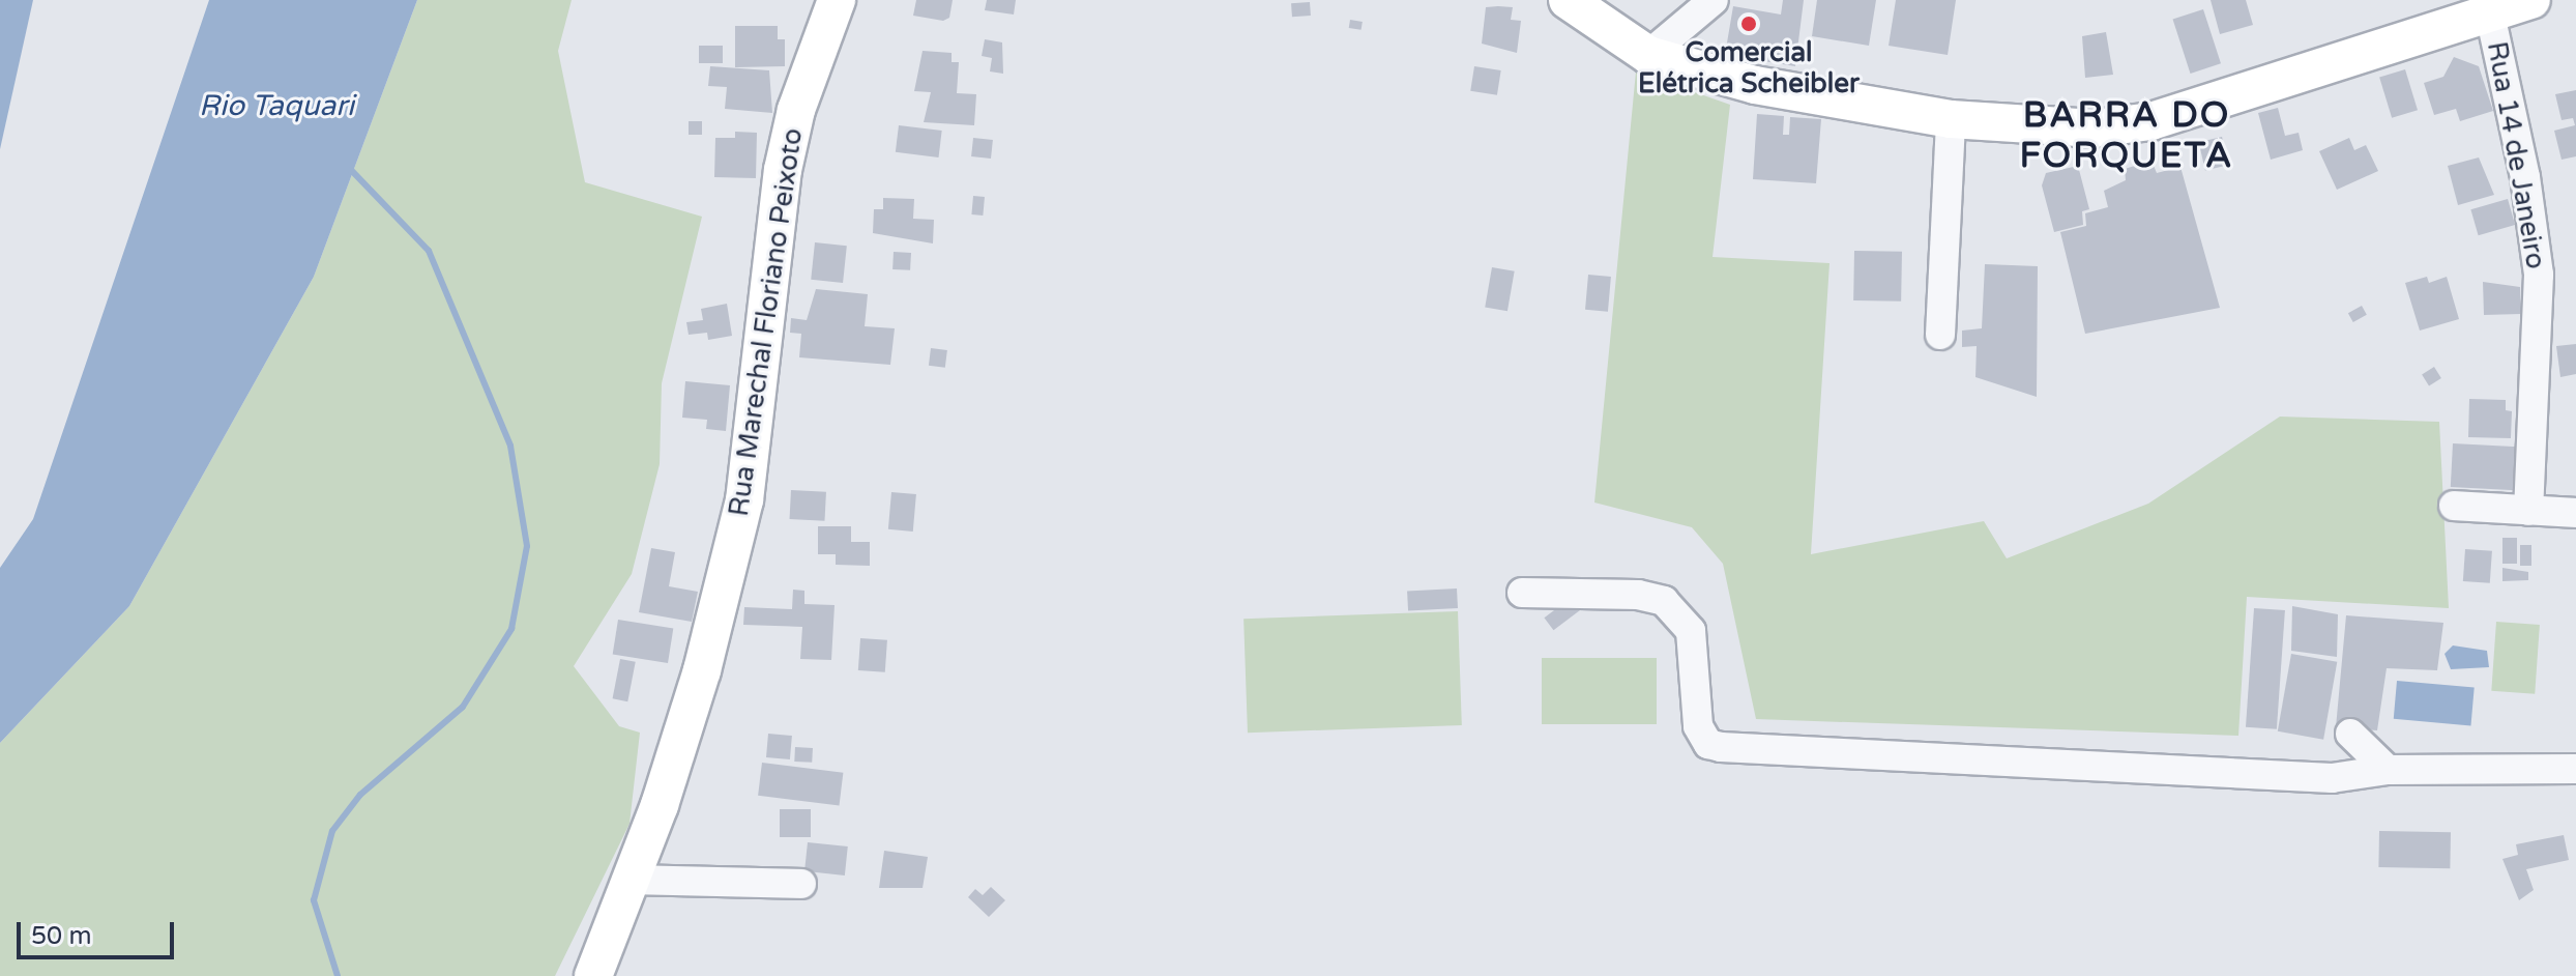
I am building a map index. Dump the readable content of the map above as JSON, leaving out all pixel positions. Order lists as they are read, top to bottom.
{
  "streets": {
    "main road": ["Rua Marechal Floriano Peixoto"],
    "street": ["Rua 14 de Janeiro"]
  },
  "districts": ["BARRA DO FORQUETA"],
  "water": ["Rio Taquari"],
  "places": ["Comercial Elétrica Scheibler"],
  "scale_bar": "50 m"
}
